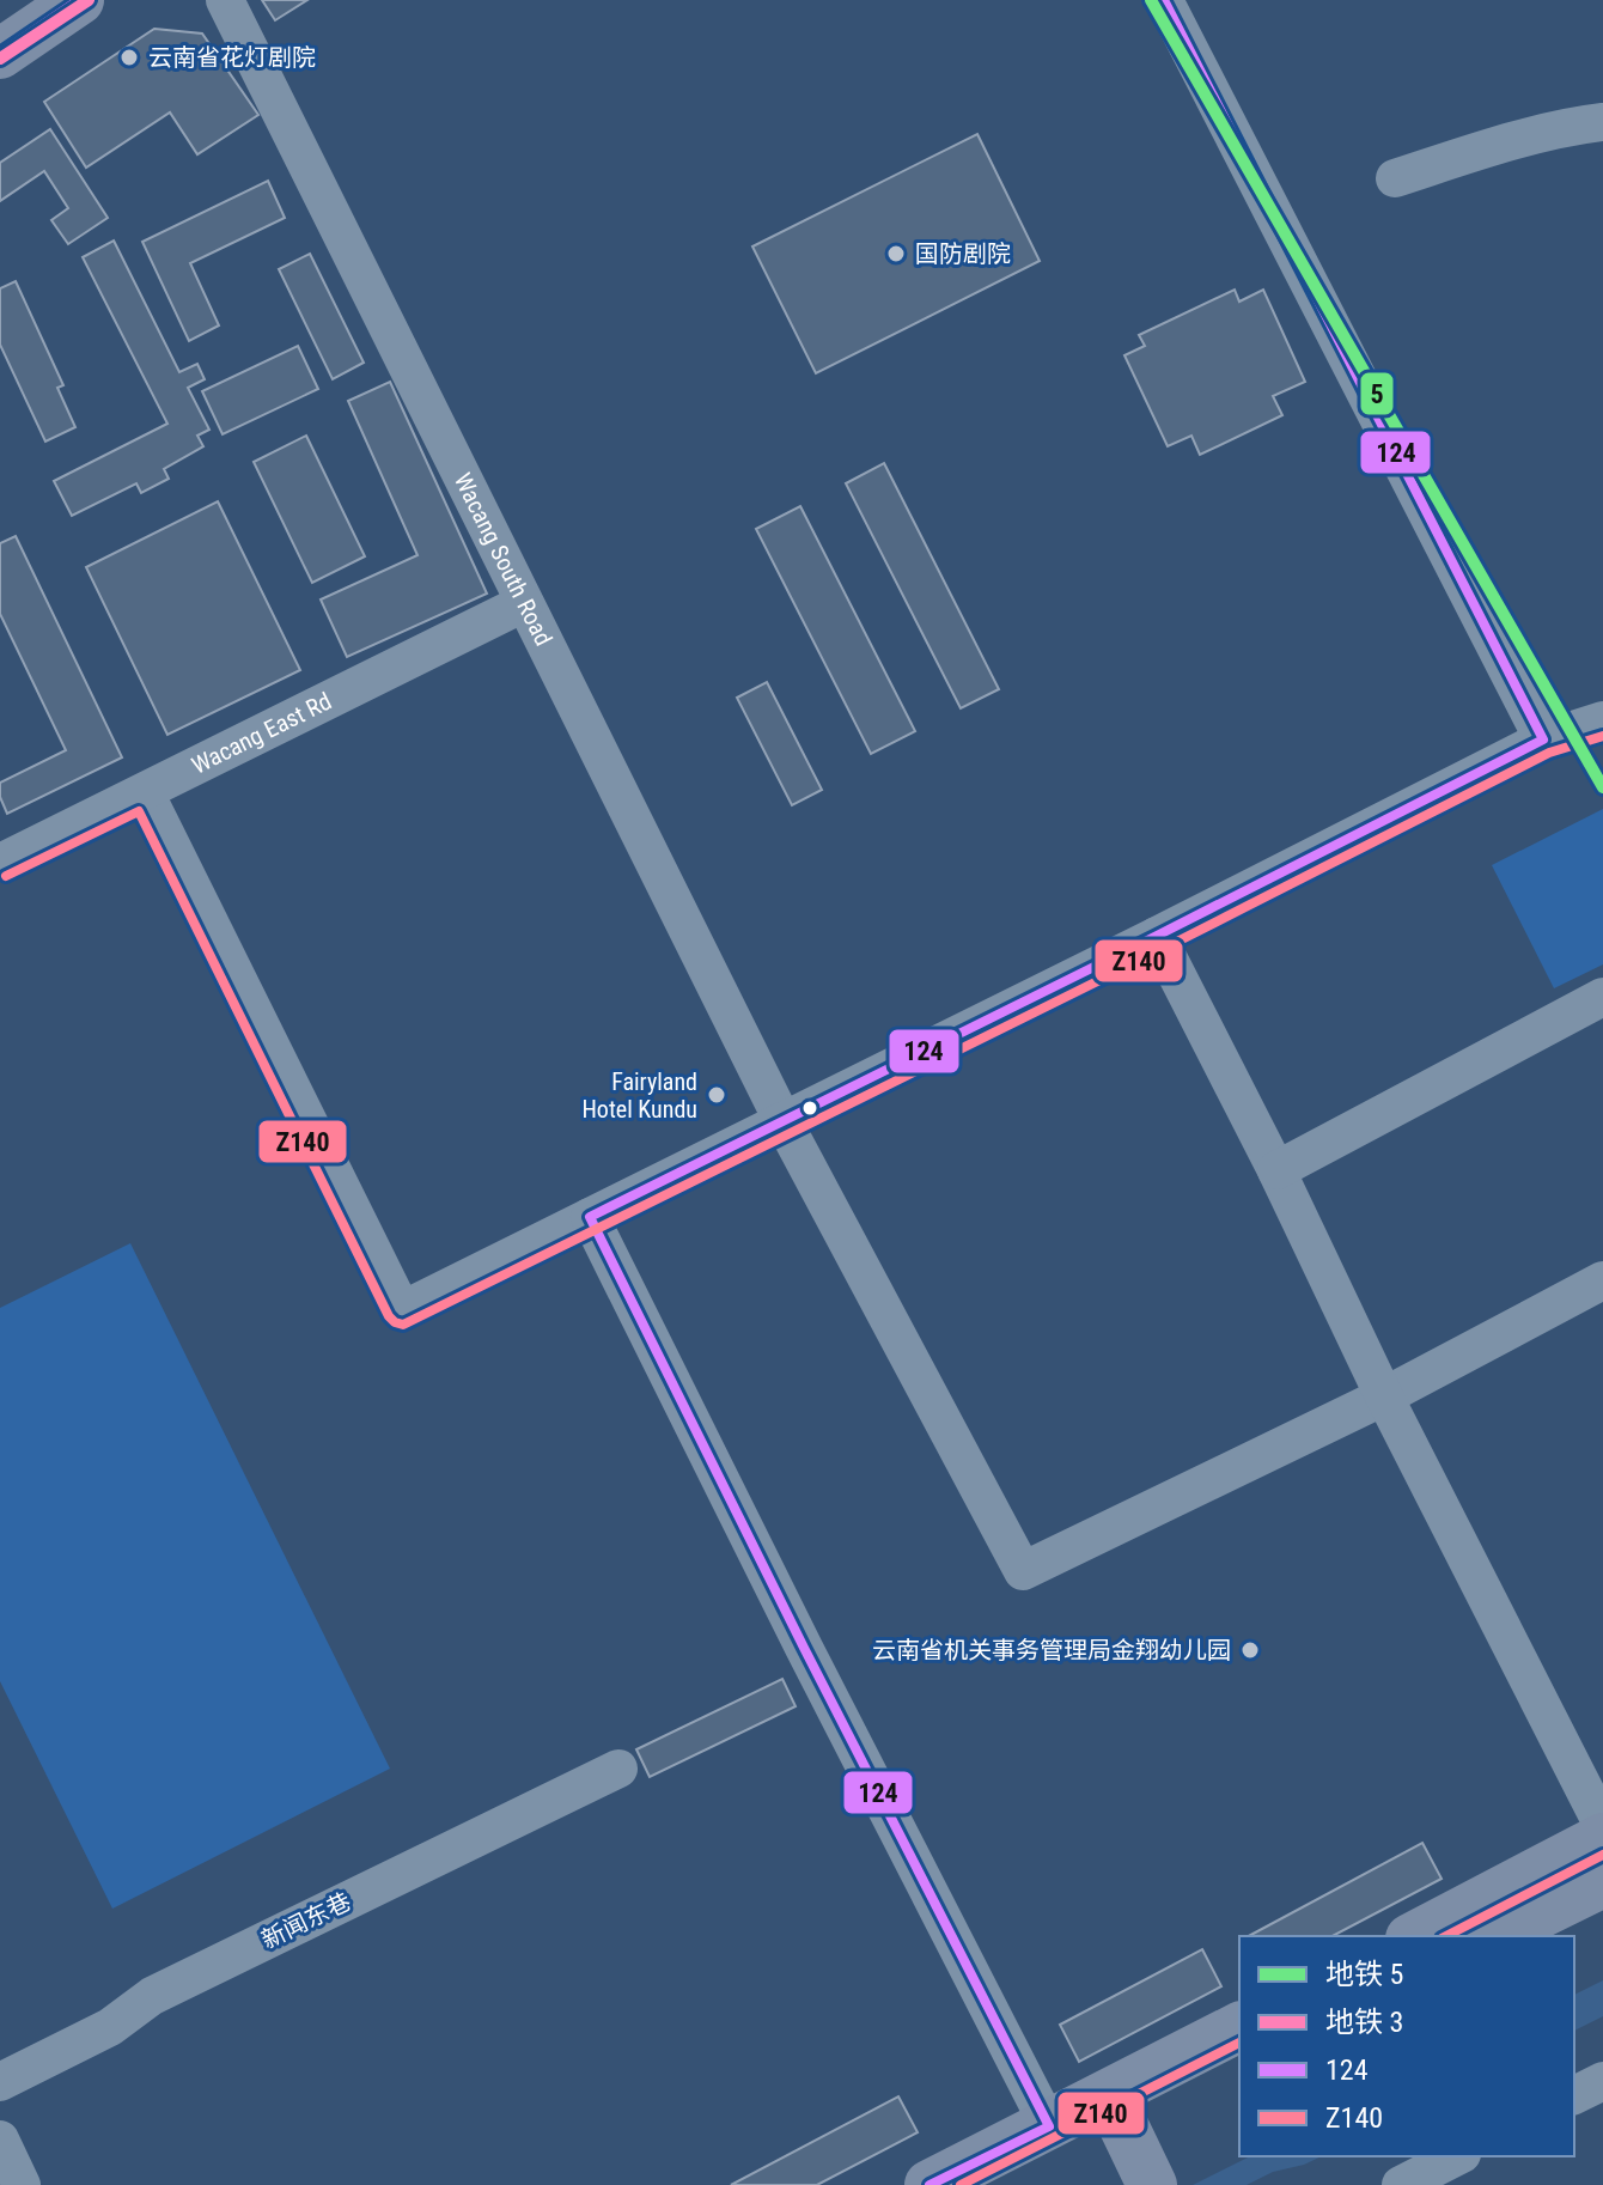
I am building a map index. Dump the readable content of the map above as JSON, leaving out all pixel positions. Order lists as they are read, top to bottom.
{
  "streets": {
    "street": ["Wacang South Road", "Wacang East Rd", "新闻东巷"]
  },
  "crossings": [
    ["Wacang South Road", "Wacang East Rd"]
  ],
  "places": [
    "云南省花灯剧院",
    "国防剧院",
    "Fairyland Hotel Kundu",
    "云南省机关事务管理局金翔幼儿园"
  ],
  "lines": [
    "metro line 5",
    "metro line 3",
    "transit line 124",
    "transit line Z140"
  ],
  "legend": [
    "地铁 5",
    "地铁 3",
    "124",
    "Z140"
  ]
}
